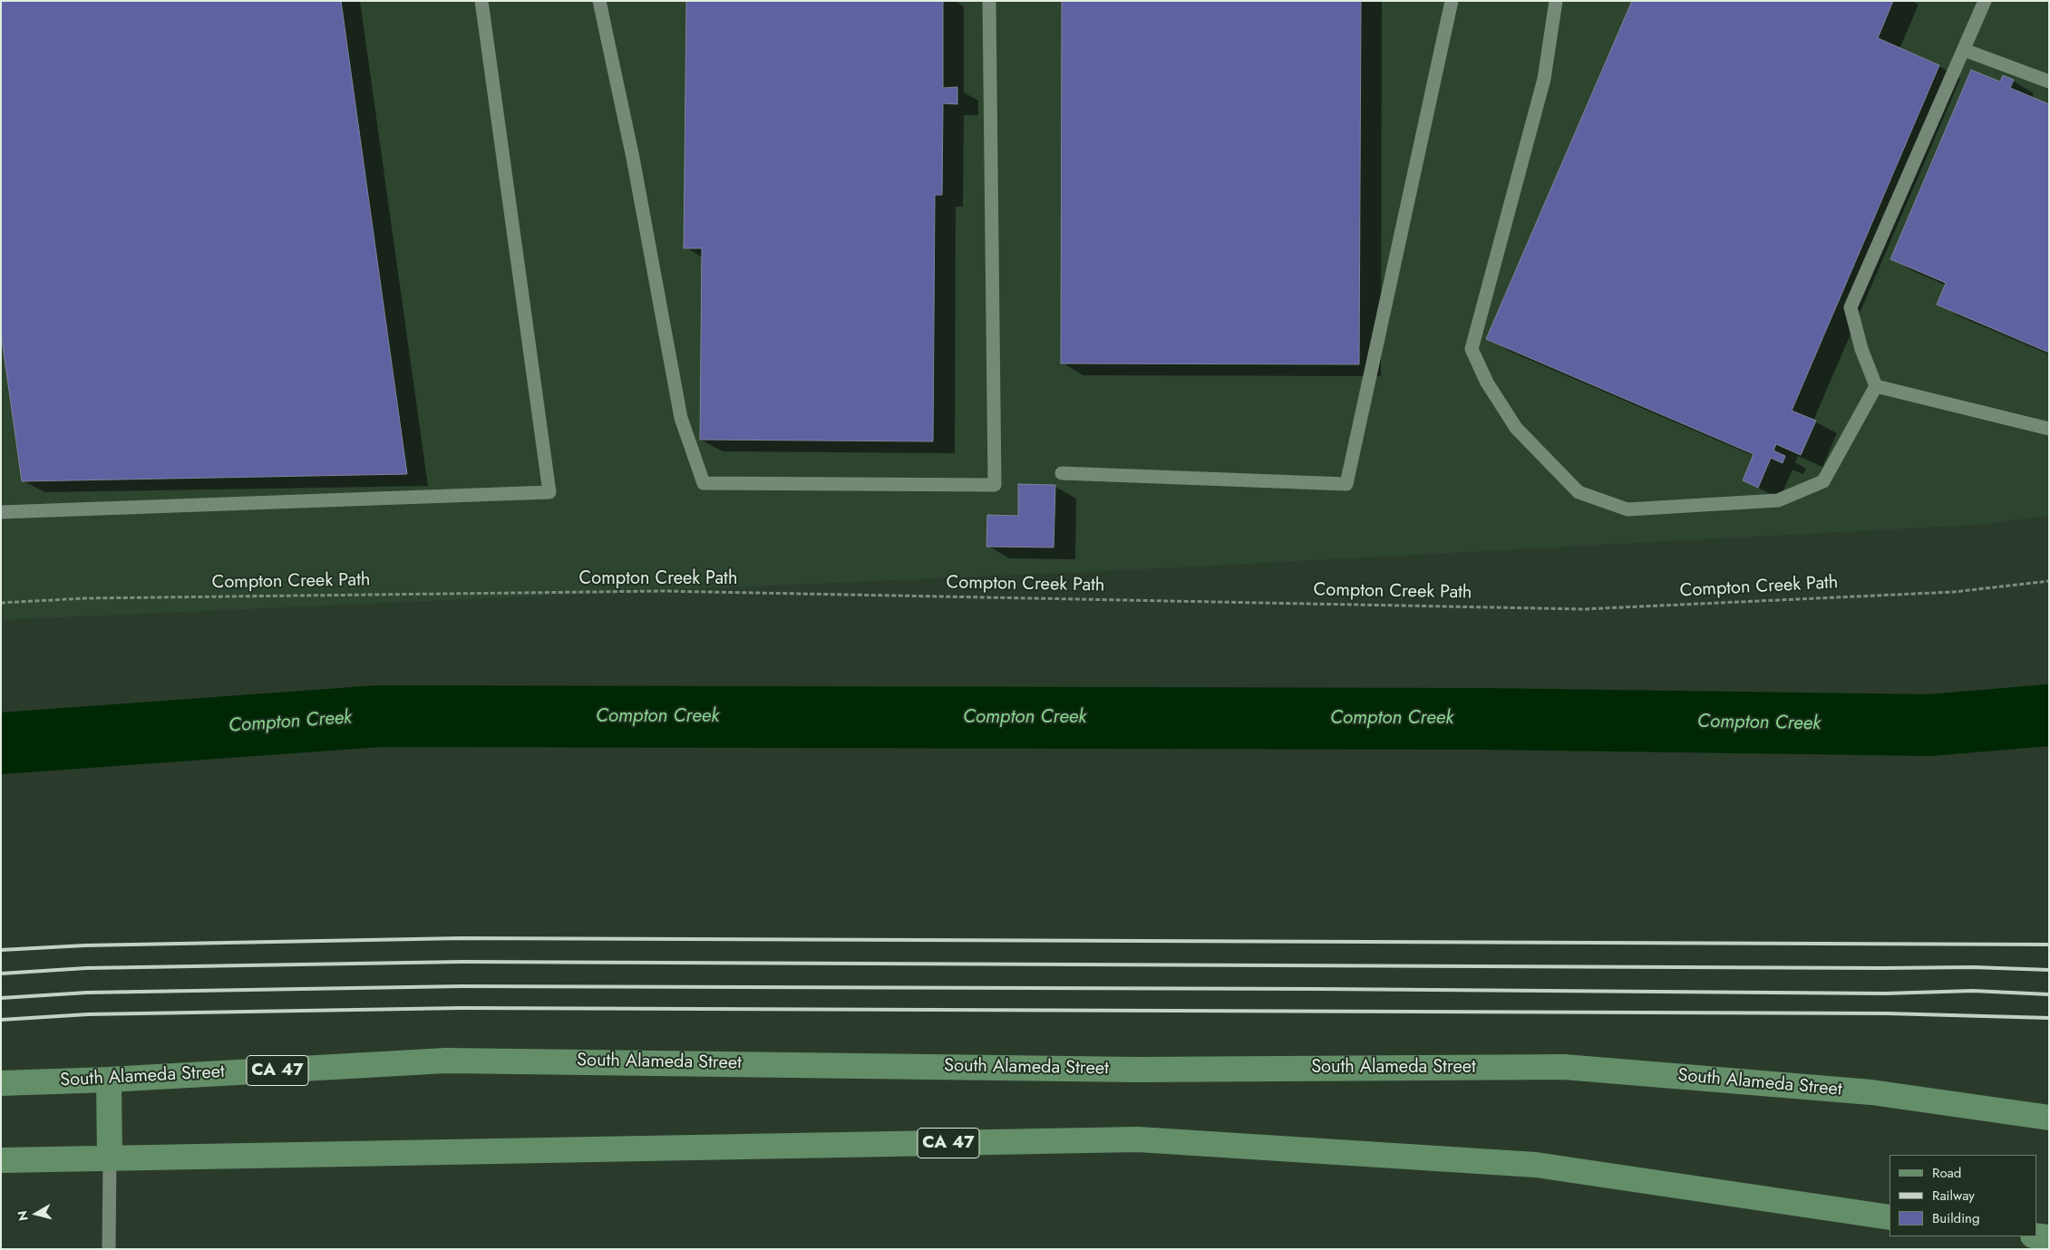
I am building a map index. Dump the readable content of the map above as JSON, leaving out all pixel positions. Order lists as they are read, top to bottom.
{
  "streets": {
    "main road": ["South Alameda Street", "CA 47"],
    "path": ["Compton Creek Path"]
  },
  "water": ["Compton Creek"],
  "legend": ["Road", "Railway", "Building"],
  "north": "left"
}
